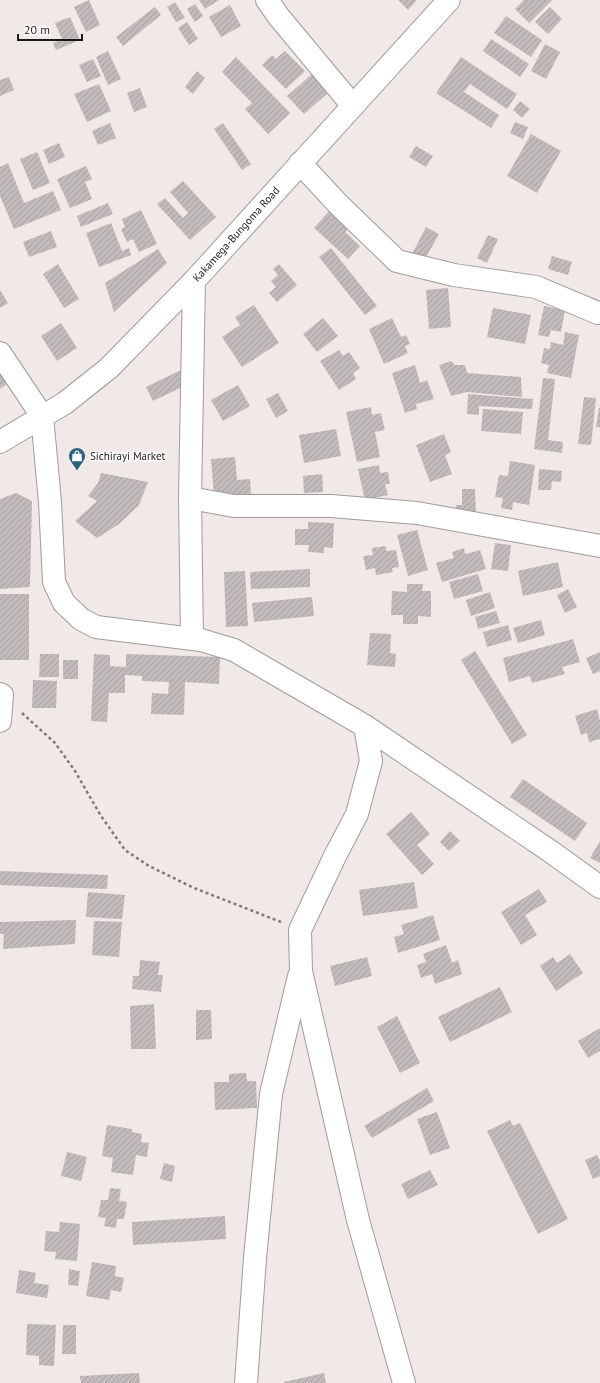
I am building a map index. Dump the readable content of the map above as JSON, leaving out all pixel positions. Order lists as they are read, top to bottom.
{
  "streets": {
    "street": ["Kakamega-Bungoma Road"]
  },
  "places": {
    "shop": ["Sichirayi Market"]
  },
  "scale_bar": "20 m"
}
